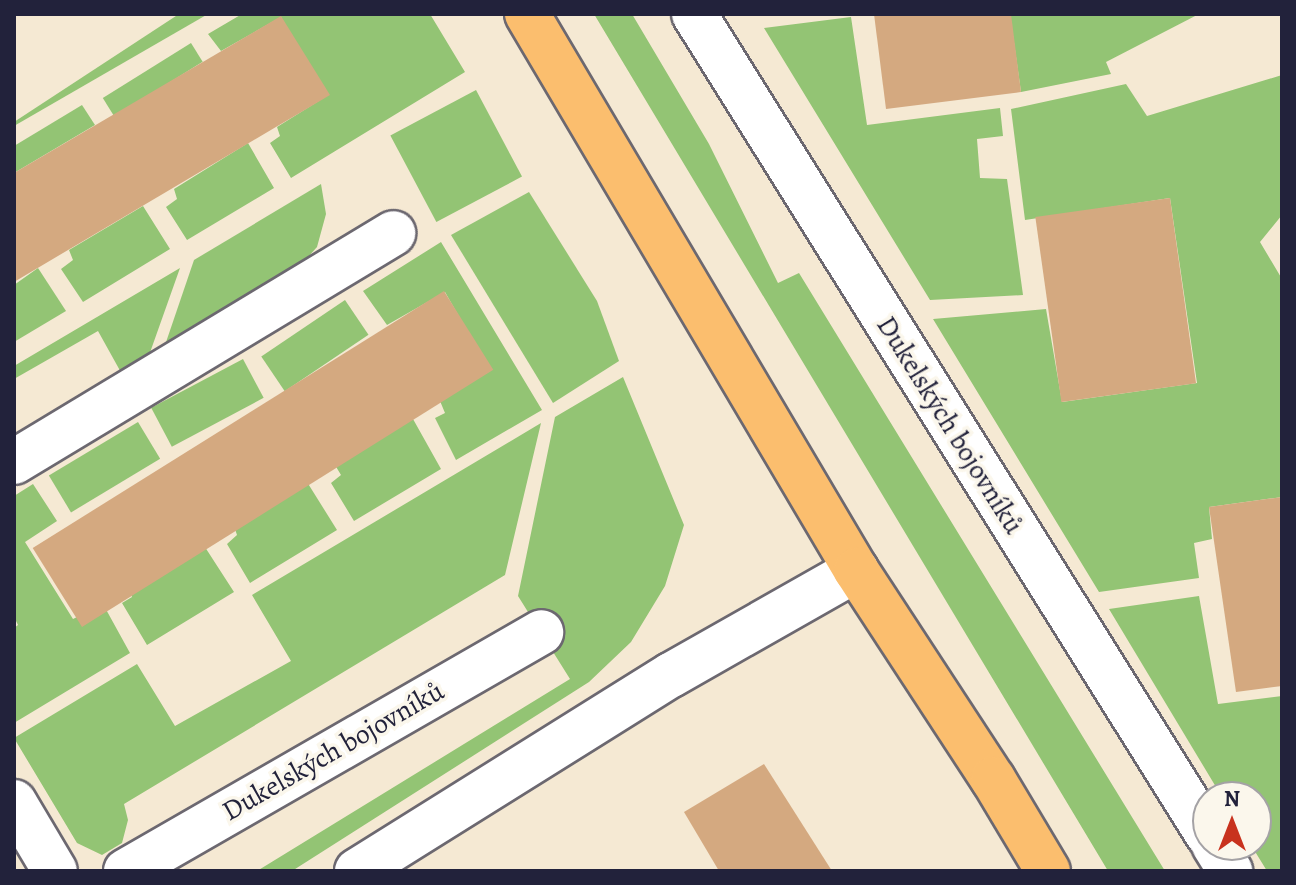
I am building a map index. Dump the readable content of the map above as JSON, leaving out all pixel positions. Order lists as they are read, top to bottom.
{
  "streets": {
    "street": ["Dukelských bojovníků"]
  },
  "north": "top"
}
